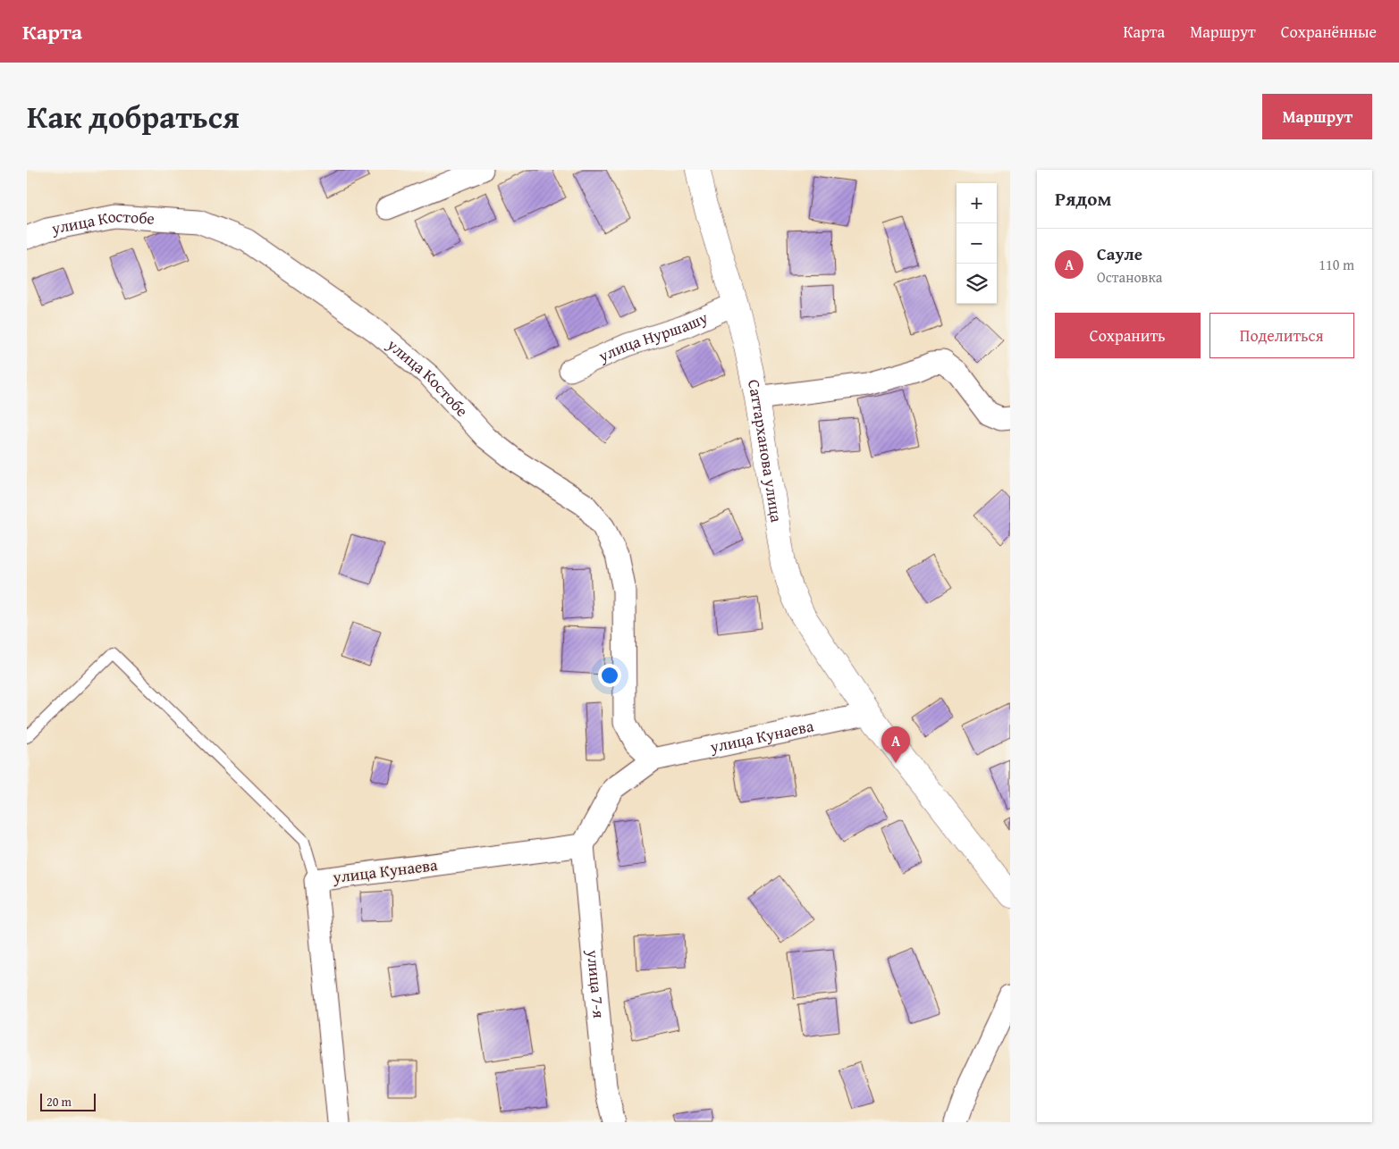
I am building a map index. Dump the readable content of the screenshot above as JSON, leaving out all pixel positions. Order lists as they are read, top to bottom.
{
  "streets": {
    "street": [
      "улица Костобе",
      "улица Нуршашу",
      "Саттарханова улица",
      "улица Кунаева",
      "улица 7-я"
    ]
  },
  "crossings": [
    ["улица Костобе", "улица Кунаева"],
    ["улица Нуршашу", "Саттарханова улица"],
    ["Саттарханова улица", "улица Кунаева"],
    ["улица Кунаева", "улица 7-я"]
  ],
  "scale_bar": "20 m",
  "page": {
    "header": "Карта",
    "nav": ["Карта", "Маршрут", "Сохранённые"],
    "title": "Как добраться",
    "buttons": [
      "Маршрут",
      ["Сохранить", "Поделиться"]
    ],
    "heading": "Рядом",
    "map_buttons": ["+", "−"],
    "list": [
      {
        "mark": "A",
        "name": "Сауле",
        "note": "Остановка",
        "value": "110 m"
      }
    ],
    "pins": "A",
    "scale": "20 m"
  }
}
